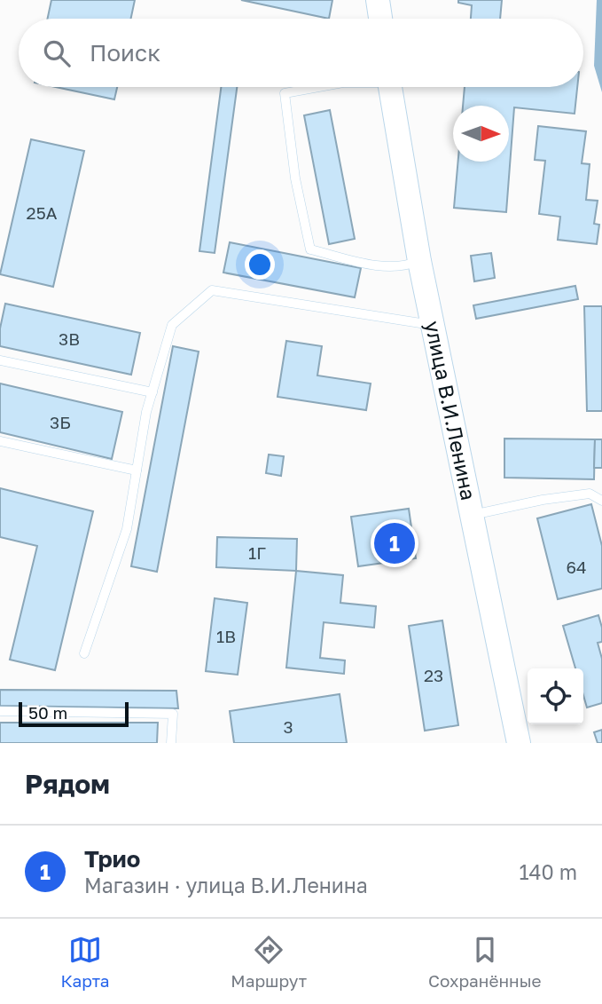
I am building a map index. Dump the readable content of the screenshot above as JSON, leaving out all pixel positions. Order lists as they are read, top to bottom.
{
  "streets": {
    "main road": ["улица В.И.Ленина"]
  },
  "house_numbers": [
    "25А",
    "3В",
    "3Б",
    "1Г",
    "64",
    "1В",
    "23",
    "3"
  ],
  "scale_bar": "50 m",
  "north": "right",
  "page": {
    "search": "Поиск",
    "pins": "1",
    "scale": "50 m",
    "heading": "Рядом",
    "list": [
      {
        "mark": "1",
        "name": "Трио",
        "note": "Магазин · улица В.И.Ленина",
        "value": "140 m"
      }
    ],
    "nav": ["Карта", "Маршрут", "Сохранённые"]
  }
}
